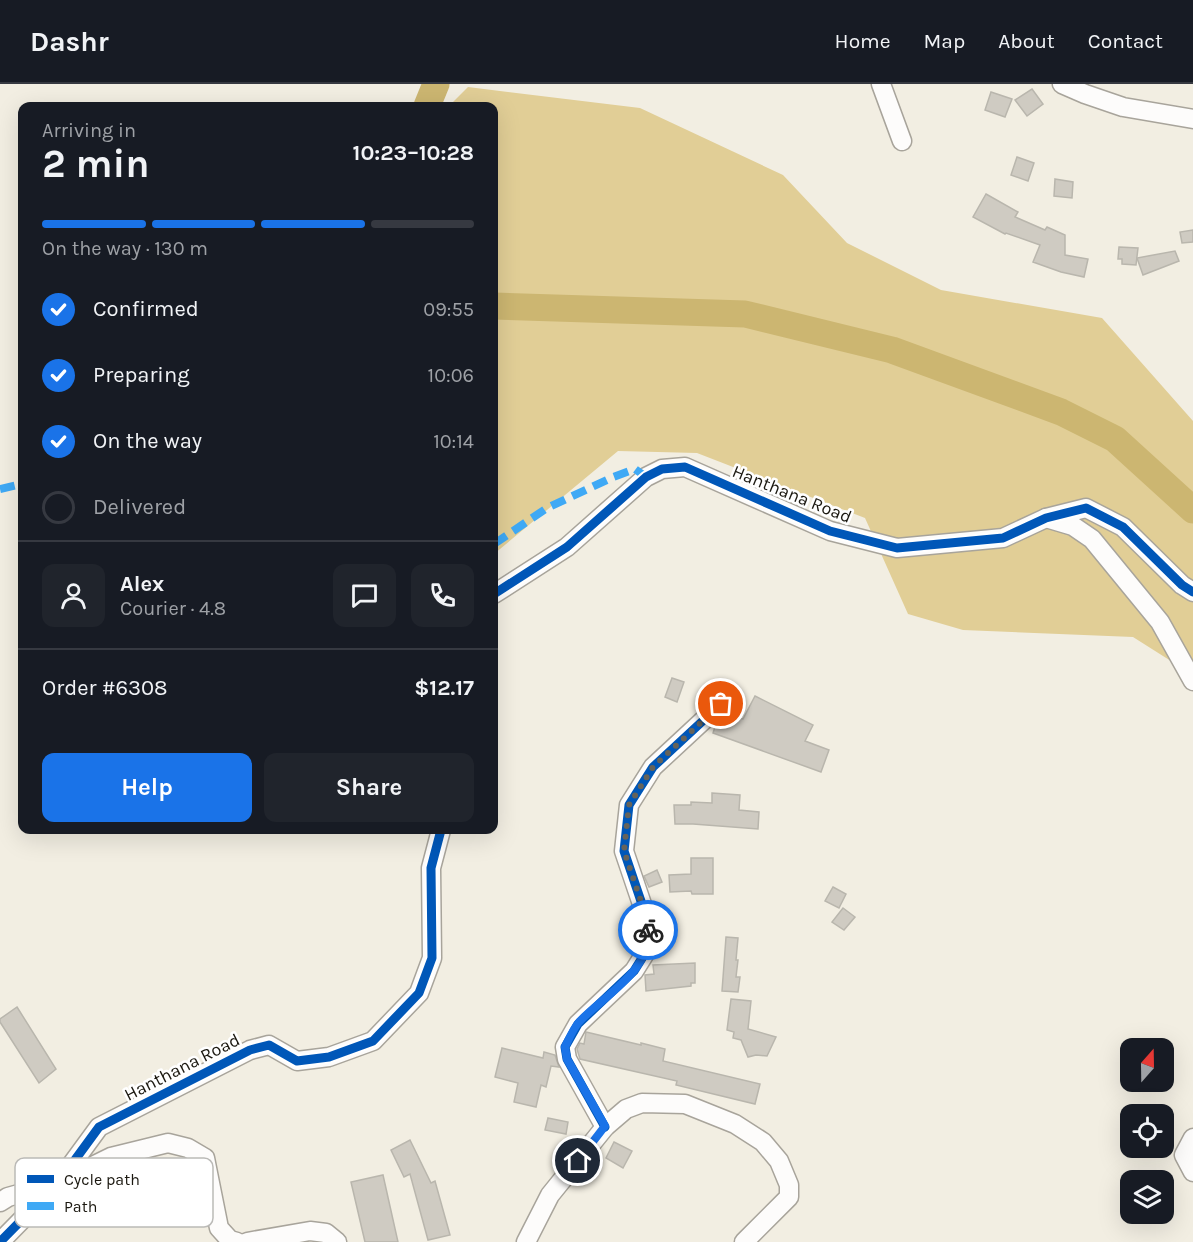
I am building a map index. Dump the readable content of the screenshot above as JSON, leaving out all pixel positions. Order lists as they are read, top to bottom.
{
  "streets": {
    "street": ["Hanthana Road"]
  },
  "legend": ["Cycle path", "Path"],
  "north": "top",
  "page": {
    "header": "Dashr",
    "nav": [
      "Home",
      "Map",
      "About",
      "Contact"
    ],
    "heading": ["2 min", "Arriving in", "10:23–10:28"],
    "panel": [
      "Alex",
      "Courier · 4.8",
      "Order #6308",
      "$12.17"
    ],
    "bar": "On the way · 130 m",
    "list": [
      ["Confirmed", "09:55"],
      ["Preparing", "10:06"],
      ["On the way", "10:14"],
      "Delivered"
    ],
    "buttons": ["Help", "Share"]
  }
}
